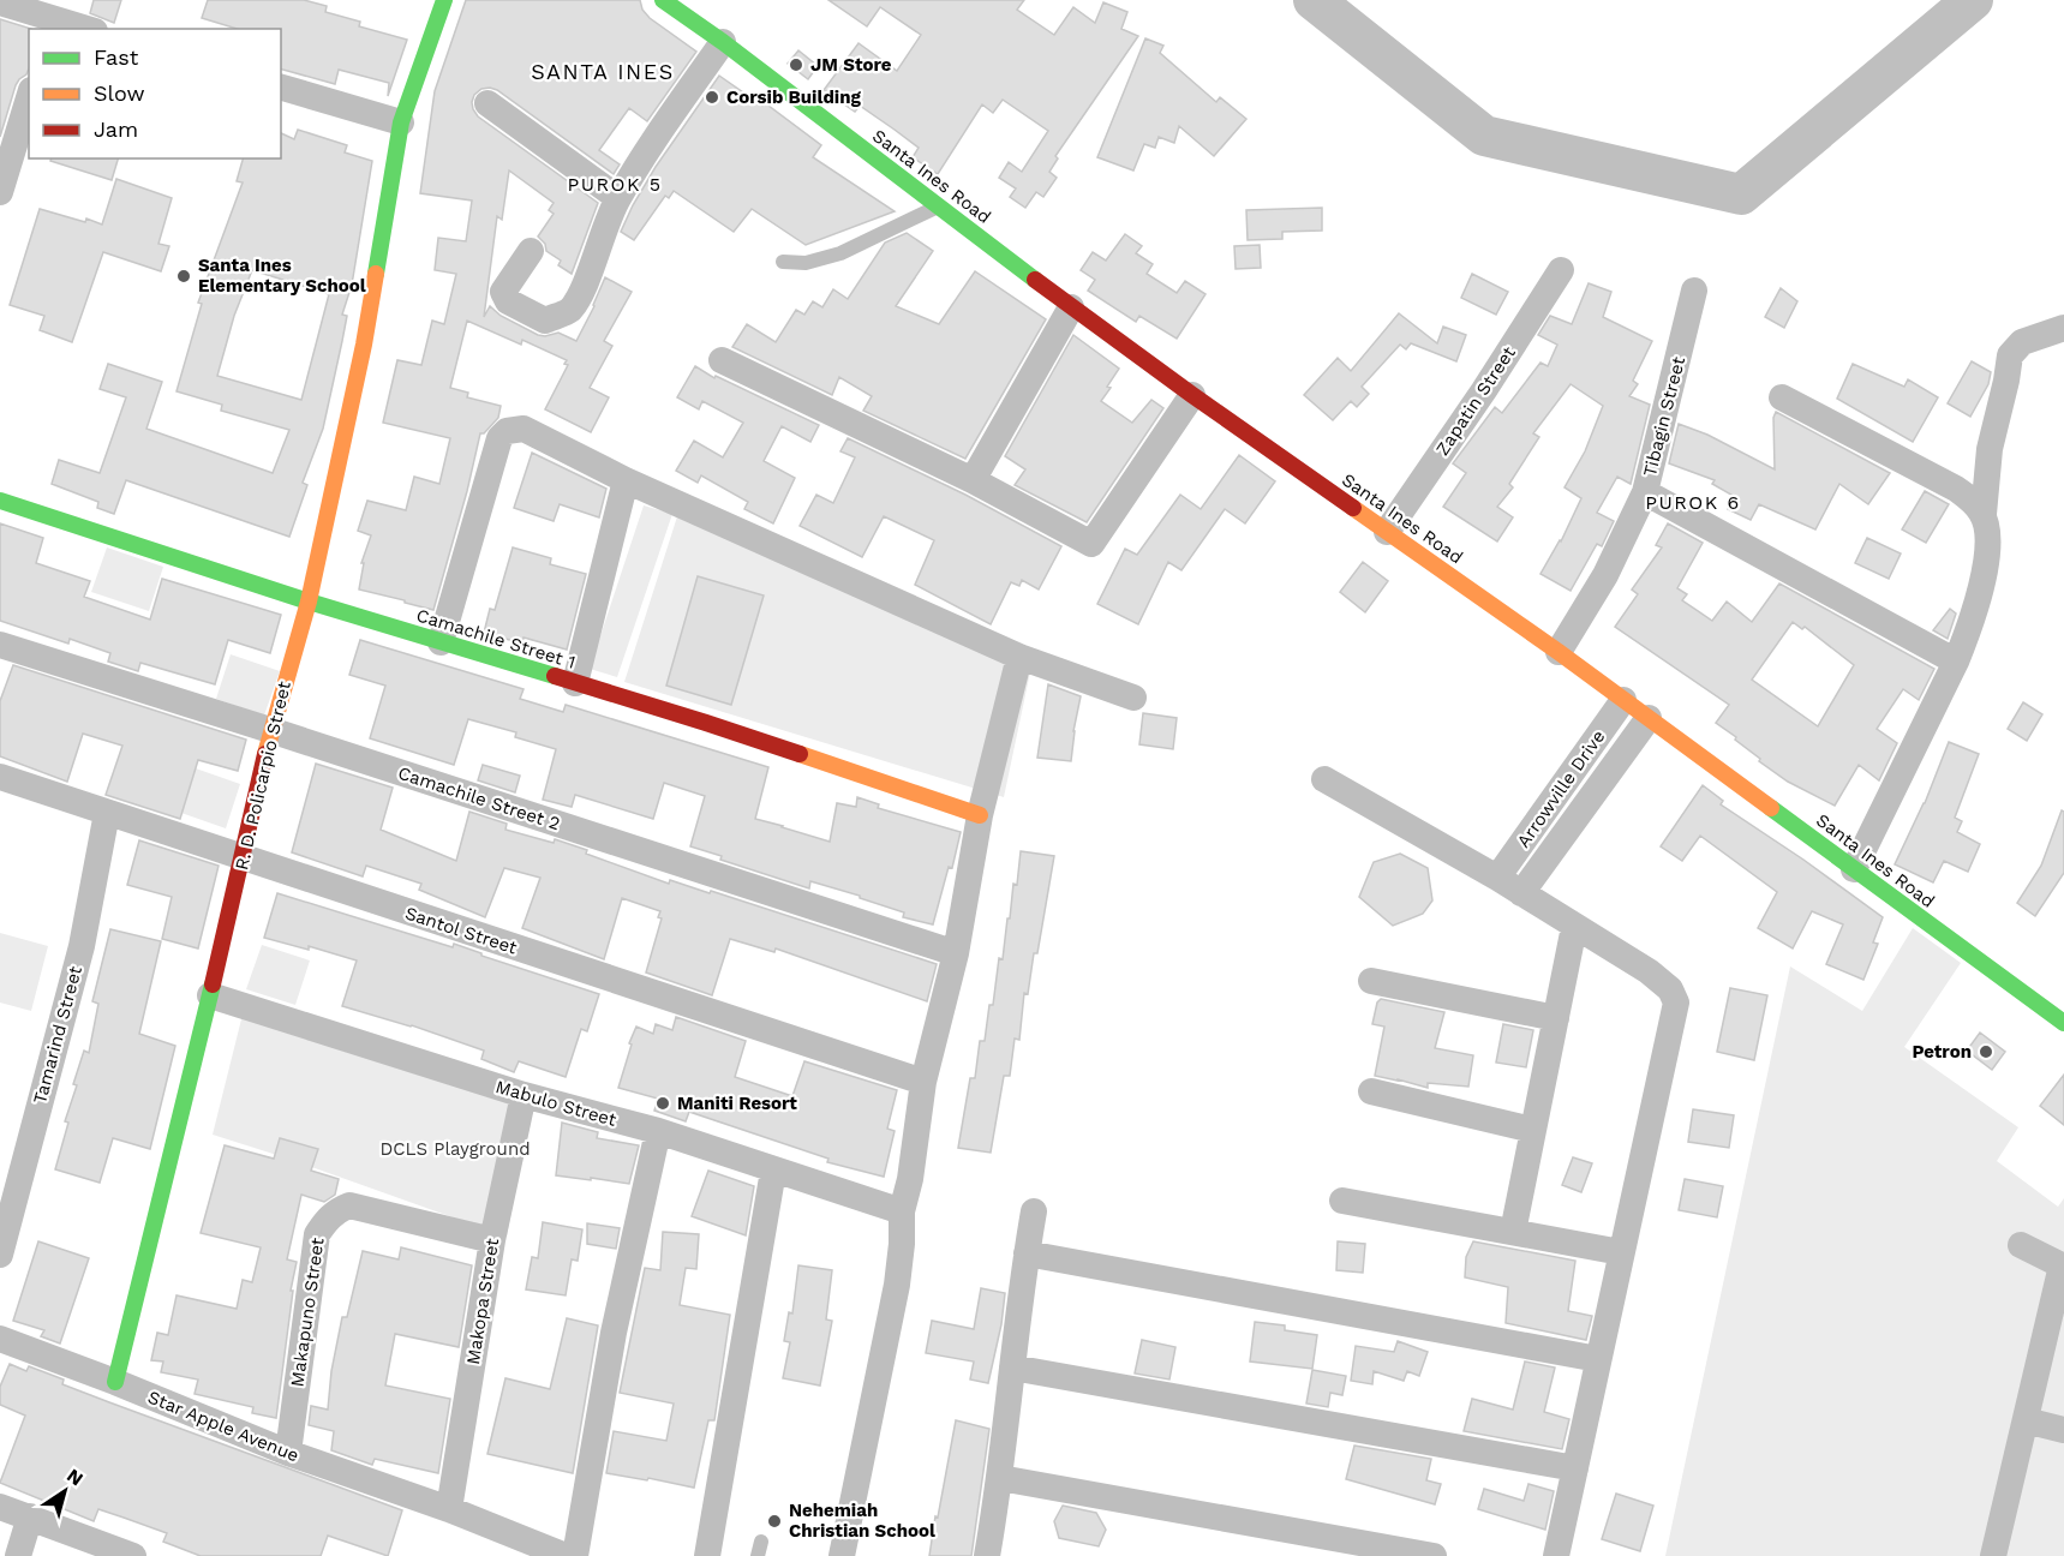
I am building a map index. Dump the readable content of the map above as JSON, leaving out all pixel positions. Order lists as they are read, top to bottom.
{
  "streets": {
    "street": [
      "Santa Ines Road",
      "Zapatin Street",
      "Tibagin Street",
      "Camachile Street 1",
      "R. D. Policarpio Street",
      "Arrowville Drive",
      "Camachile Street 2",
      "Santol Street",
      "Tamarind Street",
      "Mabulo Street",
      "Makopa Street",
      "Makapuno Street",
      "Star Apple Avenue"
    ]
  },
  "crossings": [
    ["Santa Ines Road", "Zapatin Street"],
    ["Santa Ines Road", "Tibagin Street"],
    ["Santa Ines Road", "Arrowville Drive"],
    ["Camachile Street 1", "R. D. Policarpio Street"],
    ["R. D. Policarpio Street", "Camachile Street 2"],
    ["R. D. Policarpio Street", "Santol Street"],
    ["R. D. Policarpio Street", "Mabulo Street"],
    ["R. D. Policarpio Street", "Star Apple Avenue"],
    ["Santol Street", "Tamarind Street"],
    ["Mabulo Street", "Makopa Street"],
    ["Makopa Street", "Makapuno Street"],
    ["Makopa Street", "Star Apple Avenue"],
    ["Makapuno Street", "Star Apple Avenue"]
  ],
  "districts": ["SANTA INES", "PUROK 5", "PUROK 6"],
  "parks": ["DCLS Playground"],
  "places": [
    "JM Store",
    "Corsib Building",
    "Santa Ines Elementary School",
    "Petron",
    "Maniti Resort",
    "Nehemiah Christian School"
  ],
  "legend": ["Fast", "Slow", "Jam"],
  "north": "top right"
}
